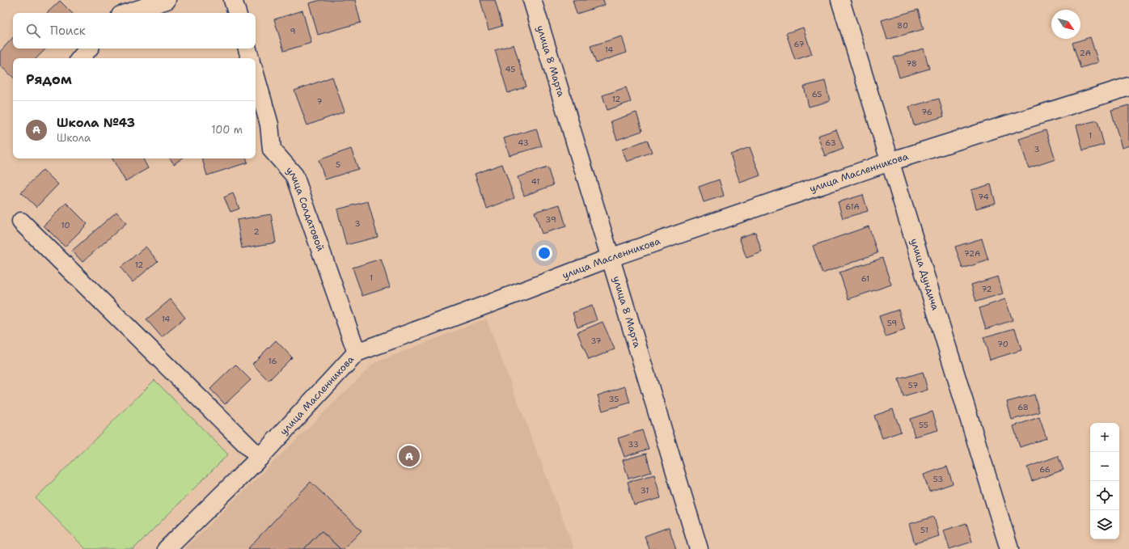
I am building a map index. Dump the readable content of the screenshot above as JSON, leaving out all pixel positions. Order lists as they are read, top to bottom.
{
  "streets": {
    "street": [
      "улица 8 Марта",
      "улица Масленникова",
      "улица Солдатовой",
      "улица Дундича"
    ]
  },
  "crossings": [
    ["улица 8 Марта", "улица Масленникова"],
    ["улица Масленникова", "улица Солдатовой"],
    ["улица Масленникова", "улица Дундича"]
  ],
  "house_numbers": [
    "80",
    "9",
    "67",
    "14",
    "2А",
    "78",
    "45",
    "65",
    "12",
    "7",
    "76",
    "1",
    "43",
    "63",
    "3",
    "5",
    "41",
    "74",
    "61А",
    "39",
    "3",
    "10",
    "2",
    "72А",
    "12",
    "1",
    "61",
    "72",
    "14",
    "59",
    "37",
    "70",
    "16",
    "57",
    "35",
    "68",
    "55",
    "33",
    "66",
    "53",
    "31",
    "51"
  ],
  "north": "bottom right",
  "page": {
    "search": "Поиск",
    "heading": "Рядом",
    "list": [
      {
        "mark": "A",
        "name": "Школа №43",
        "note": "Школа",
        "value": "100 m"
      }
    ],
    "map_buttons": ["+", "−"],
    "pins": "A"
  }
}
